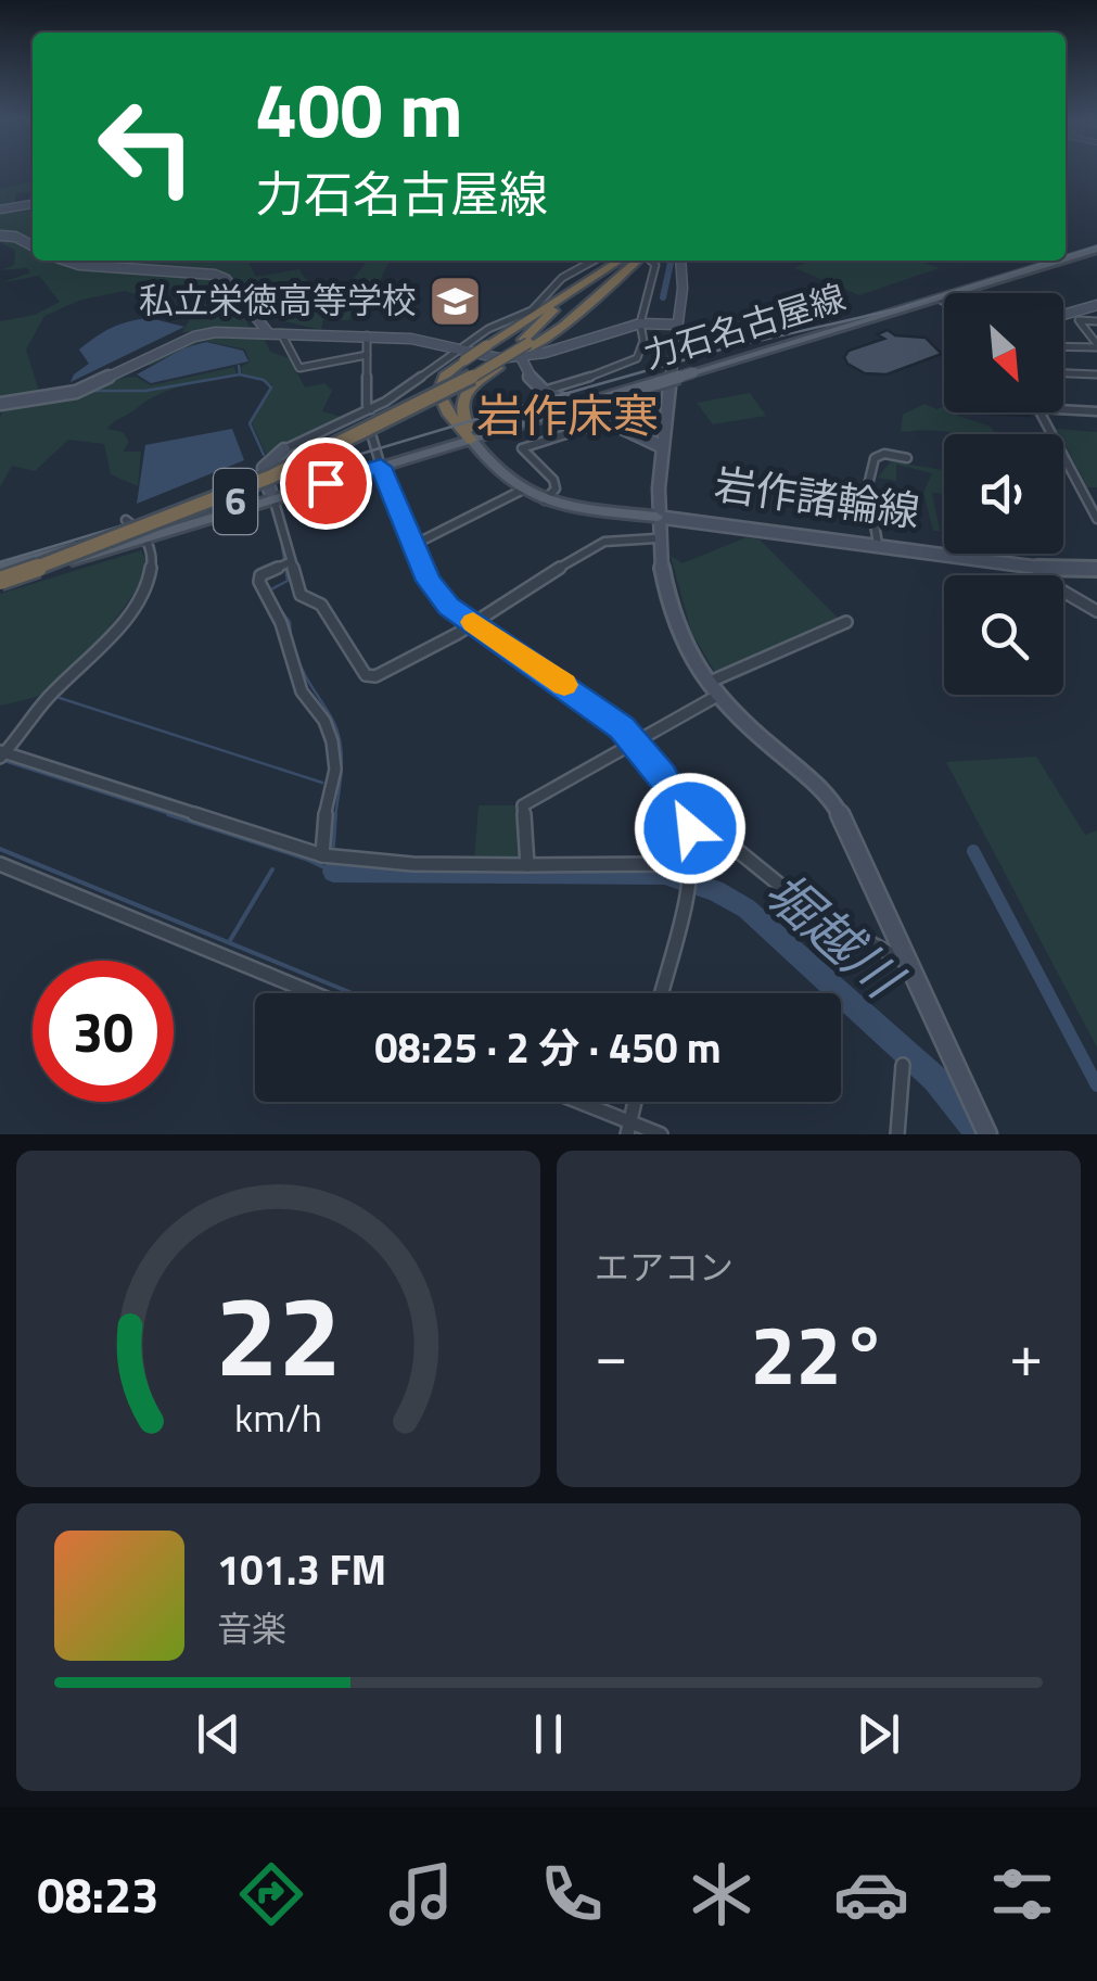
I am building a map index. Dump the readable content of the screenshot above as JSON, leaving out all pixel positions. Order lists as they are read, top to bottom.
{
  "streets": {
    "main road": ["力石名古屋線", "6"],
    "street": ["岩作諸輪線"]
  },
  "districts": ["岩作床寒"],
  "water": ["堀越川"],
  "places": {
    "school or university": ["私立栄徳高等学校"]
  },
  "north": "bottom right",
  "page": {
    "turn": ["400 m", "力石名古屋線"],
    "limit": "30",
    "trip": "08:25 · 2 分 · 450 m",
    "tile": "エアコン",
    "heat": ["−", "22°", "+"],
    "song": ["101.3 FM", "音楽"],
    "tabs": "08:23",
    "gauge": ["22", "km/h"]
  }
}
